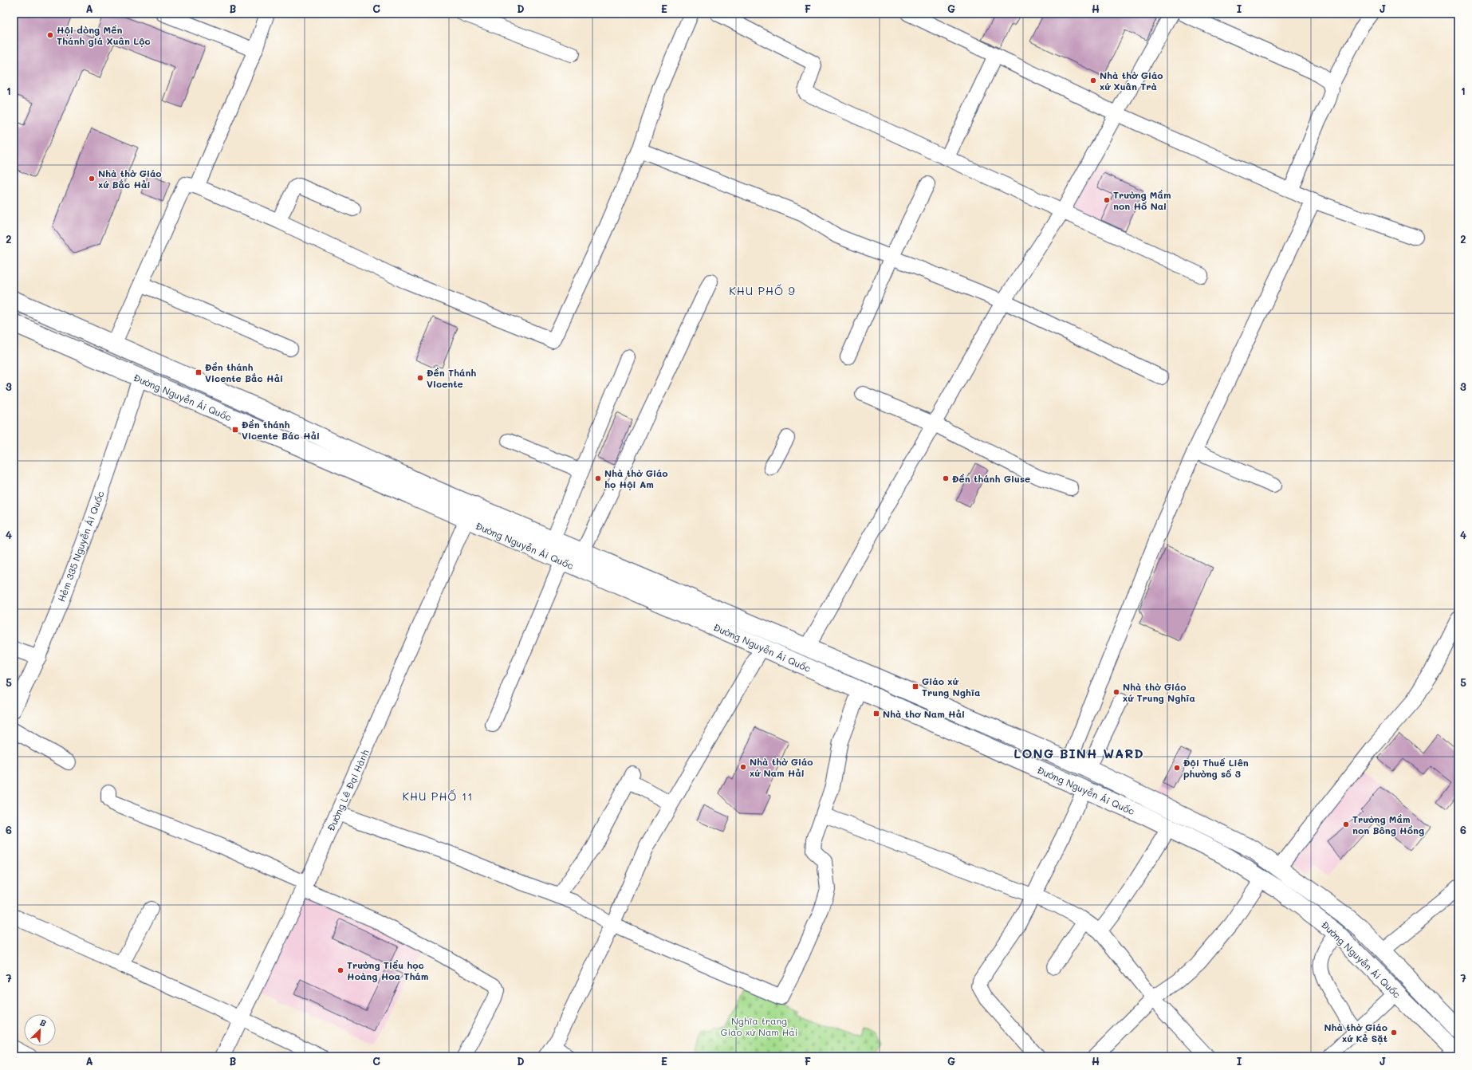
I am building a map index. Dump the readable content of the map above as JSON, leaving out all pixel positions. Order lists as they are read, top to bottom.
{
  "streets": {
    "main road": ["Đường Nguyễn Ái Quốc"],
    "street": ["Hẻm 335 Nguyễn Ái Quốc", "Đường Lê Đại Hành"]
  },
  "crossings": [
    ["Đường Nguyễn Ái Quốc", "Hẻm 335 Nguyễn Ái Quốc"],
    ["Đường Nguyễn Ái Quốc", "Đường Lê Đại Hành"]
  ],
  "districts": ["KHU PHỐ 9", "LONG BINH WARD", "KHU PHỐ 11"],
  "parks": ["Nghĩa trang Giáo xứ Nam Hải"],
  "places": {
    "other": [
      "Hội dòng Mến Thánh giá Xuân Lộc",
      "Nhà thờ Giáo xứ Xuân Trà",
      "Nhà thờ Giáo xứ Bắc Hải",
      "Trường Mầm non Hố Nai",
      "Đền Thánh Vicente",
      "Nhà thờ Giáo họ Hội Am",
      "Đền thánh Giuse",
      "Nhà thờ Giáo xứ Trung Nghĩa",
      "Nhà thờ Giáo xứ Nam Hải",
      "Đội Thuế Liên phường số 3",
      "Trường Mầm non Bông Hồng",
      "Trường Tiểu học Hoàng Hoa Thám",
      "Nhà thờ Giáo xứ Kẻ Sặt"
    ],
    "transit": [
      "Đền thánh Vicente Bắc Hải",
      "Đền thánh Vicente Bác Hải",
      "Giáo xứ Trung Nghĩa",
      "Nhà thơ Nam Hải"
    ]
  },
  "north": "top right",
  "grid": {
    "columns": [
      "A",
      "B",
      "C",
      "D",
      "E",
      "F",
      "G",
      "H",
      "I",
      "J"
    ],
    "rows": [
      "1",
      "2",
      "3",
      "4",
      "5",
      "6",
      "7"
    ]
  }
}
